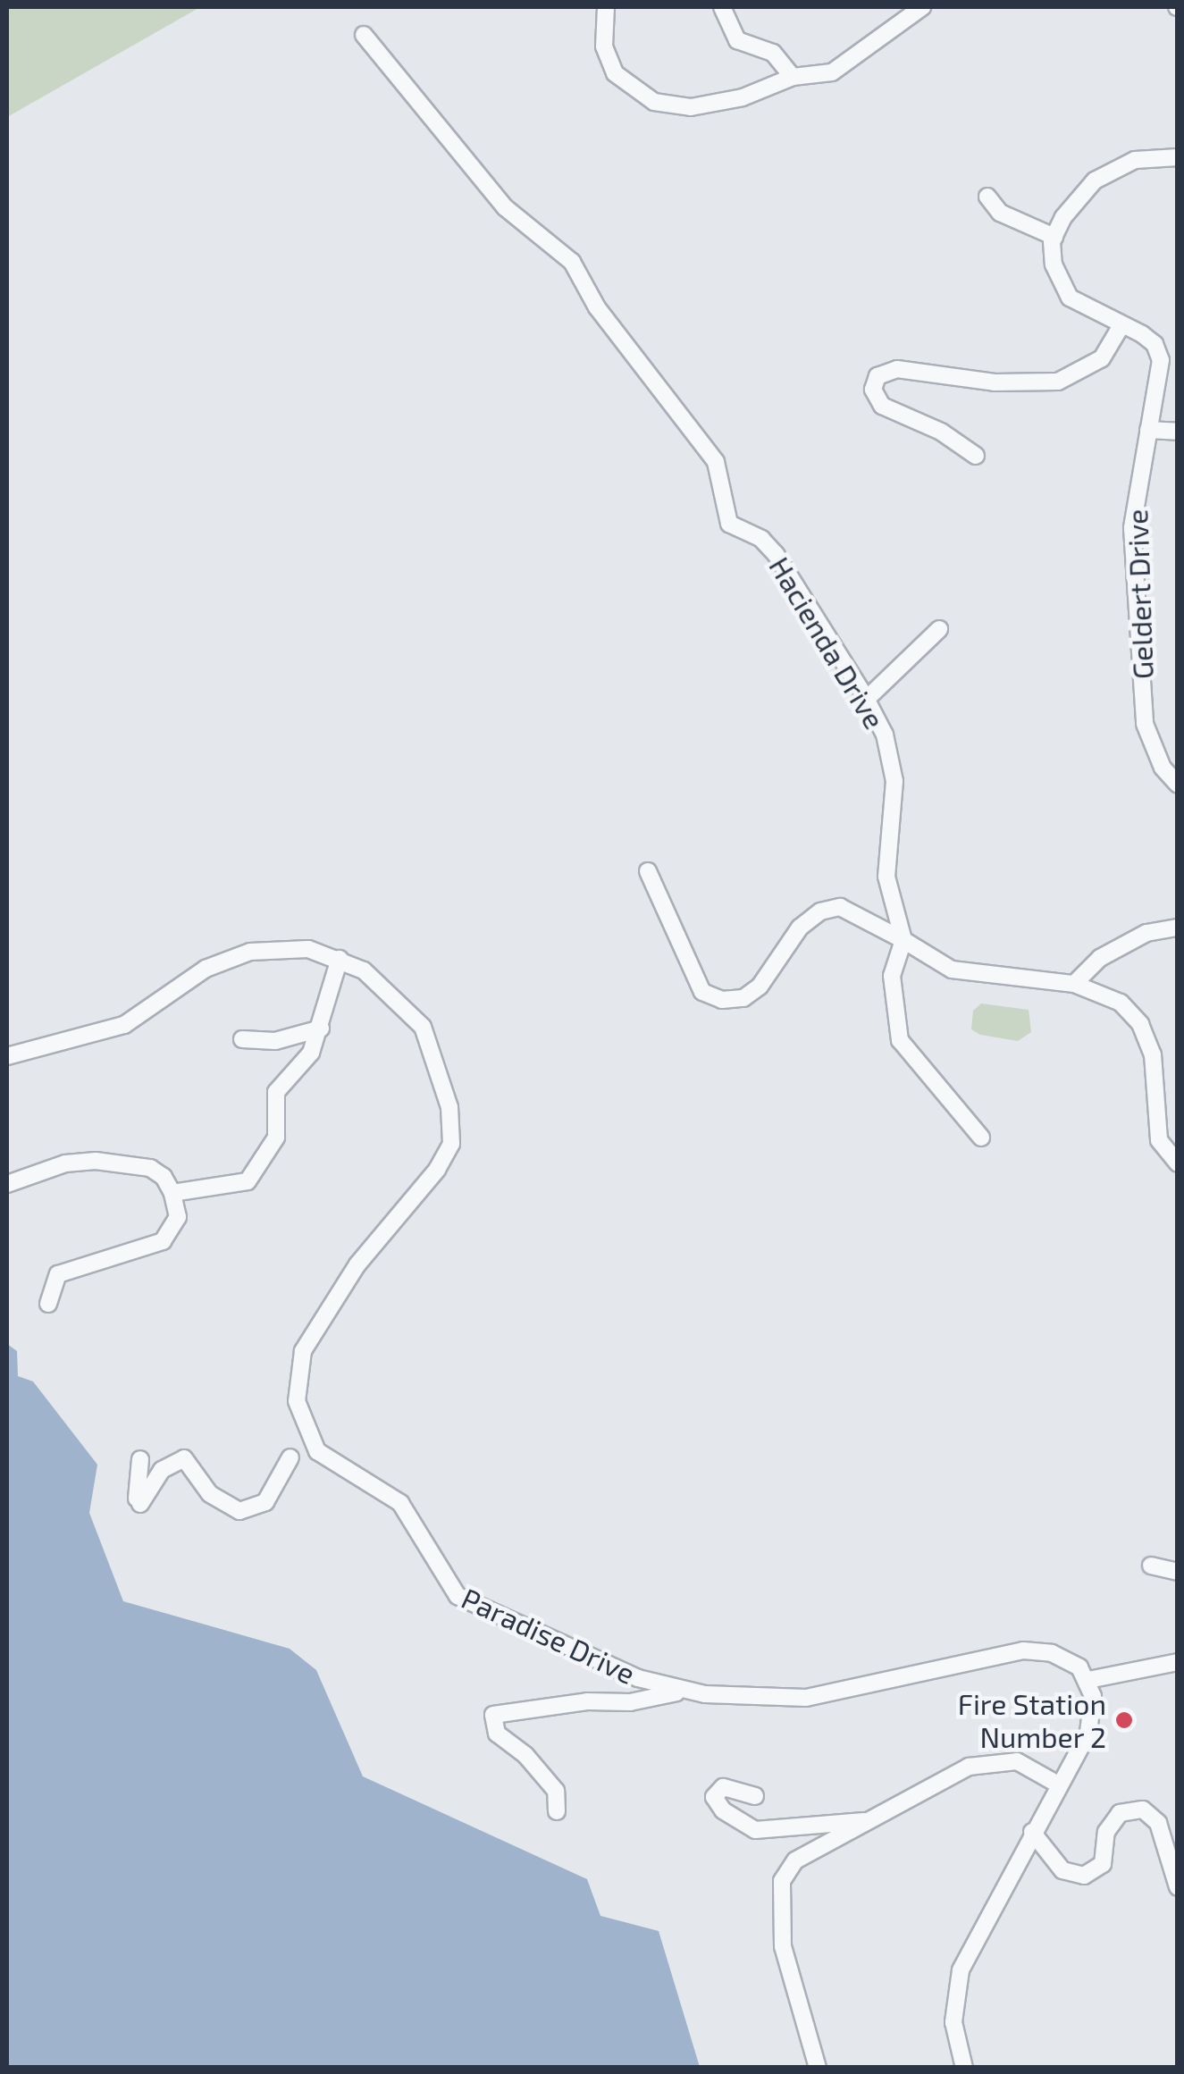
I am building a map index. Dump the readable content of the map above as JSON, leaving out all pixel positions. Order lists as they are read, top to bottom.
{
  "streets": {
    "street": ["Geldert Drive", "Hacienda Drive", "Paradise Drive"]
  },
  "places": ["Fire Station Number 2"]
}
